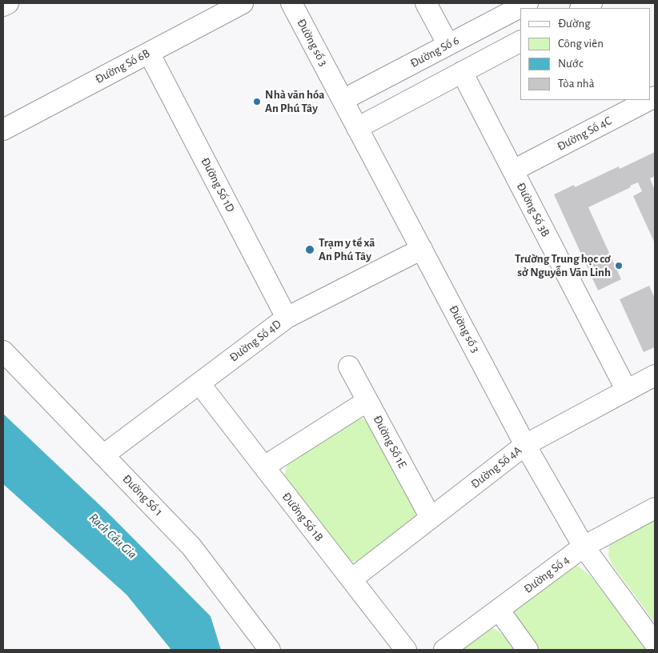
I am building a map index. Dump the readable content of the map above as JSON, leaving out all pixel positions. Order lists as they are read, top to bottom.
{
  "streets": {
    "street": [
      "Đường số 3",
      "Đường Số 6",
      "Đường Số 6B",
      "Đường Số 4C",
      "Đường Số 1D",
      "Đường Số 3B",
      "Đường Số 4D",
      "Đường Số 1E",
      "Đường Số 4A",
      "Đường Số 1",
      "Đường Số 1B",
      "Đường Số 4"
    ]
  },
  "crossings": [
    ["Đường số 3", "Đường Số 6"],
    ["Đường số 3", "Đường Số 4D"],
    ["Đường số 3", "Đường Số 4A"],
    ["Đường số 3", "Đường Số 4"],
    ["Đường Số 6B", "Đường Số 1D"],
    ["Đường Số 4C", "Đường Số 3B"],
    ["Đường Số 1D", "Đường Số 4D"],
    ["Đường Số 3B", "Đường Số 4A"],
    ["Đường Số 4D", "Đường Số 1"],
    ["Đường Số 4D", "Đường Số 1B"],
    ["Đường Số 1E", "Đường Số 4A"],
    ["Đường Số 4A", "Đường Số 1B"]
  ],
  "water": ["Rạch Cầu Gia"],
  "places": ["Nhà văn hóa An Phú Tây", "Trạm y tế xã An Phú Tây", "Trường Trung học cơ sở Nguyễn Văn Linh"],
  "legend": [
    "Đường",
    "Công viên",
    "Nước",
    "Tòa nhà"
  ]
}
